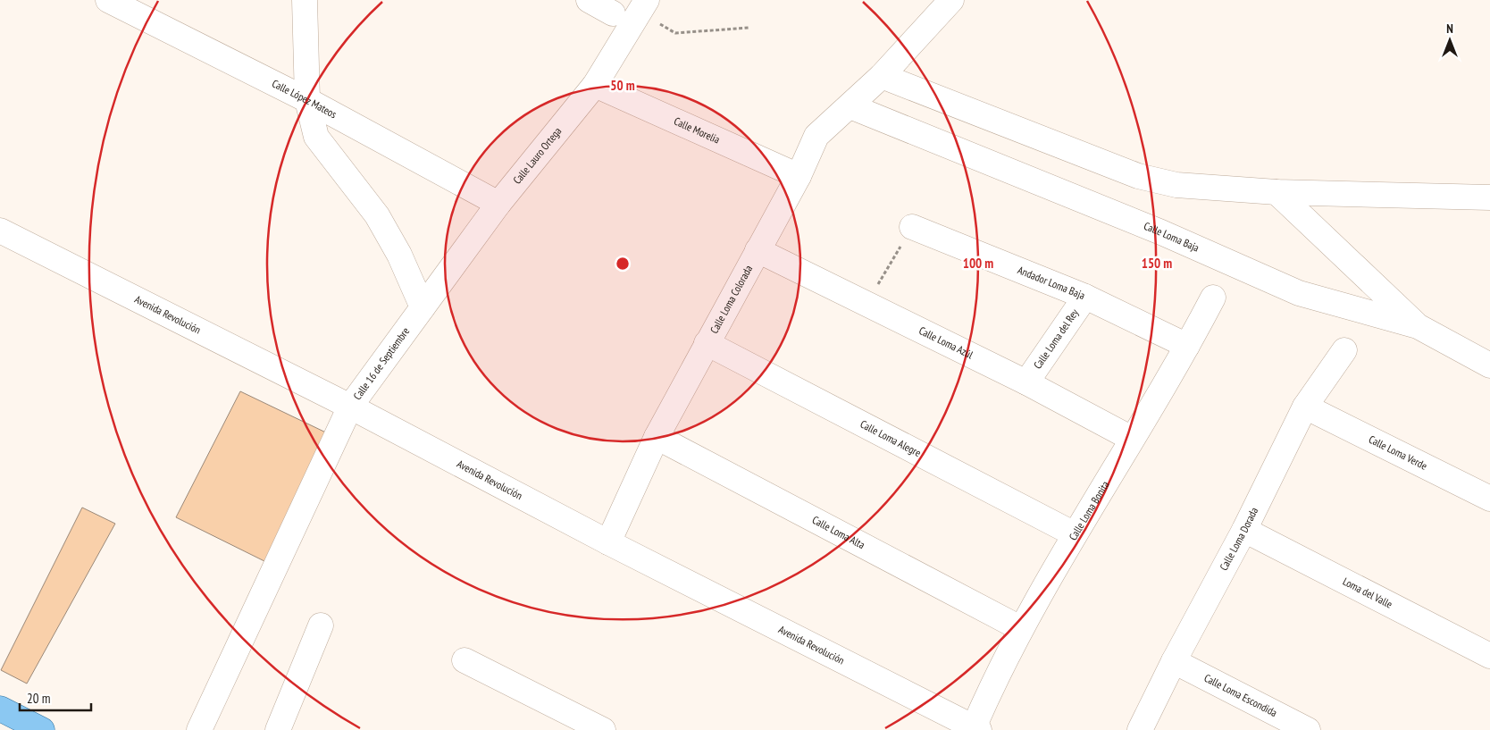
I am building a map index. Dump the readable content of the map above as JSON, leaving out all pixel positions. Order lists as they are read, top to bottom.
{
  "streets": {
    "street": [
      "Calle López Mateos",
      "Calle Morelia",
      "Calle Lauro Ortega",
      "Calle Loma Baja",
      "Andador Loma Baja",
      "Calle Loma Colorada",
      "Avenida Revolución",
      "Calle Loma del Rey",
      "Calle Loma Azúl",
      "Calle 16 de Septiembre",
      "Calle Loma Alegre",
      "Calle Loma Verde",
      "Calle Loma Bonita",
      "Calle Loma Alta",
      "Calle Loma Dorada",
      "Loma del Valle",
      "Calle Loma Escondida"
    ]
  },
  "crossings": [
    ["Calle López Mateos", "Calle Lauro Ortega"],
    ["Calle Morelia", "Calle Lauro Ortega"],
    ["Calle Morelia", "Calle Loma Colorada"],
    ["Calle Lauro Ortega", "Calle 16 de Septiembre"],
    ["Calle Loma Baja", "Calle Loma Colorada"],
    ["Andador Loma Baja", "Calle Loma del Rey"],
    ["Andador Loma Baja", "Calle Loma Bonita"],
    ["Calle Loma Colorada", "Avenida Revolución"],
    ["Calle Loma Colorada", "Calle Loma Azúl"],
    ["Calle Loma Colorada", "Calle Loma Alegre"],
    ["Calle Loma Colorada", "Calle Loma Alta"],
    ["Avenida Revolución", "Calle 16 de Septiembre"],
    ["Avenida Revolución", "Calle Loma Bonita"],
    ["Calle Loma del Rey", "Calle Loma Azúl"],
    ["Calle Loma Azúl", "Calle Loma Bonita"],
    ["Calle Loma Alegre", "Calle Loma Bonita"],
    ["Calle Loma Verde", "Calle Loma Dorada"],
    ["Calle Loma Bonita", "Calle Loma Alta"],
    ["Calle Loma Dorada", "Loma del Valle"],
    ["Calle Loma Dorada", "Calle Loma Escondida"]
  ],
  "scale_bar": "20 m",
  "north": "top",
  "rings": ["50 m", "100 m", "150 m"]
}
